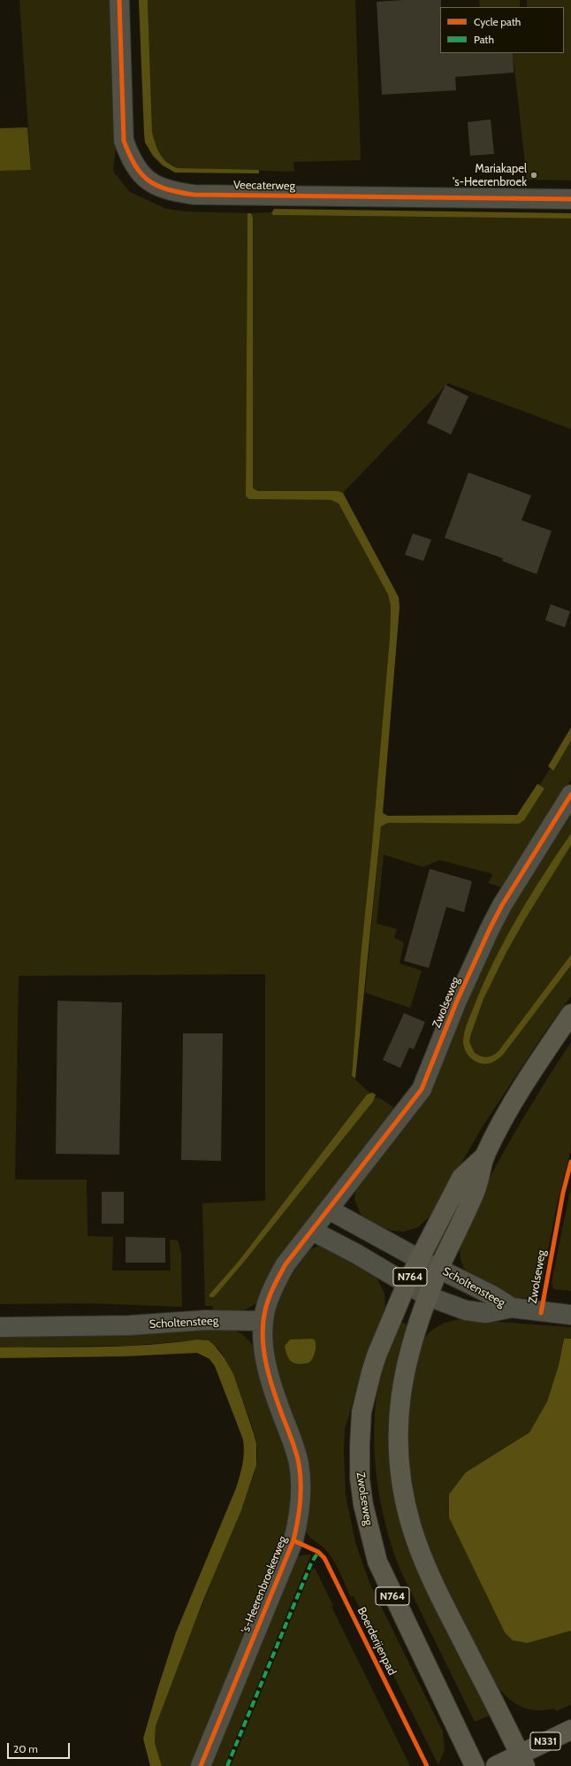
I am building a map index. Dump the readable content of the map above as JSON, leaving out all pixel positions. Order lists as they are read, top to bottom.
{
  "streets": {
    "main road": ["Zwolseweg", "N764", "N331"],
    "street": ["Veecaterweg", "Scholtensteeg", "'s-Heerenbroekerweg"],
    "cycle path": ["Boerderijenpad"]
  },
  "crossings": [
    ["Zwolseweg", "Scholtensteeg"],
    ["Zwolseweg", "N331"],
    ["Scholtensteeg", "'s-Heerenbroekerweg"]
  ],
  "places": ["Mariakapel 's-Heerenbroek"],
  "legend": ["Cycle path", "Path"],
  "scale_bar": "20 m"
}
